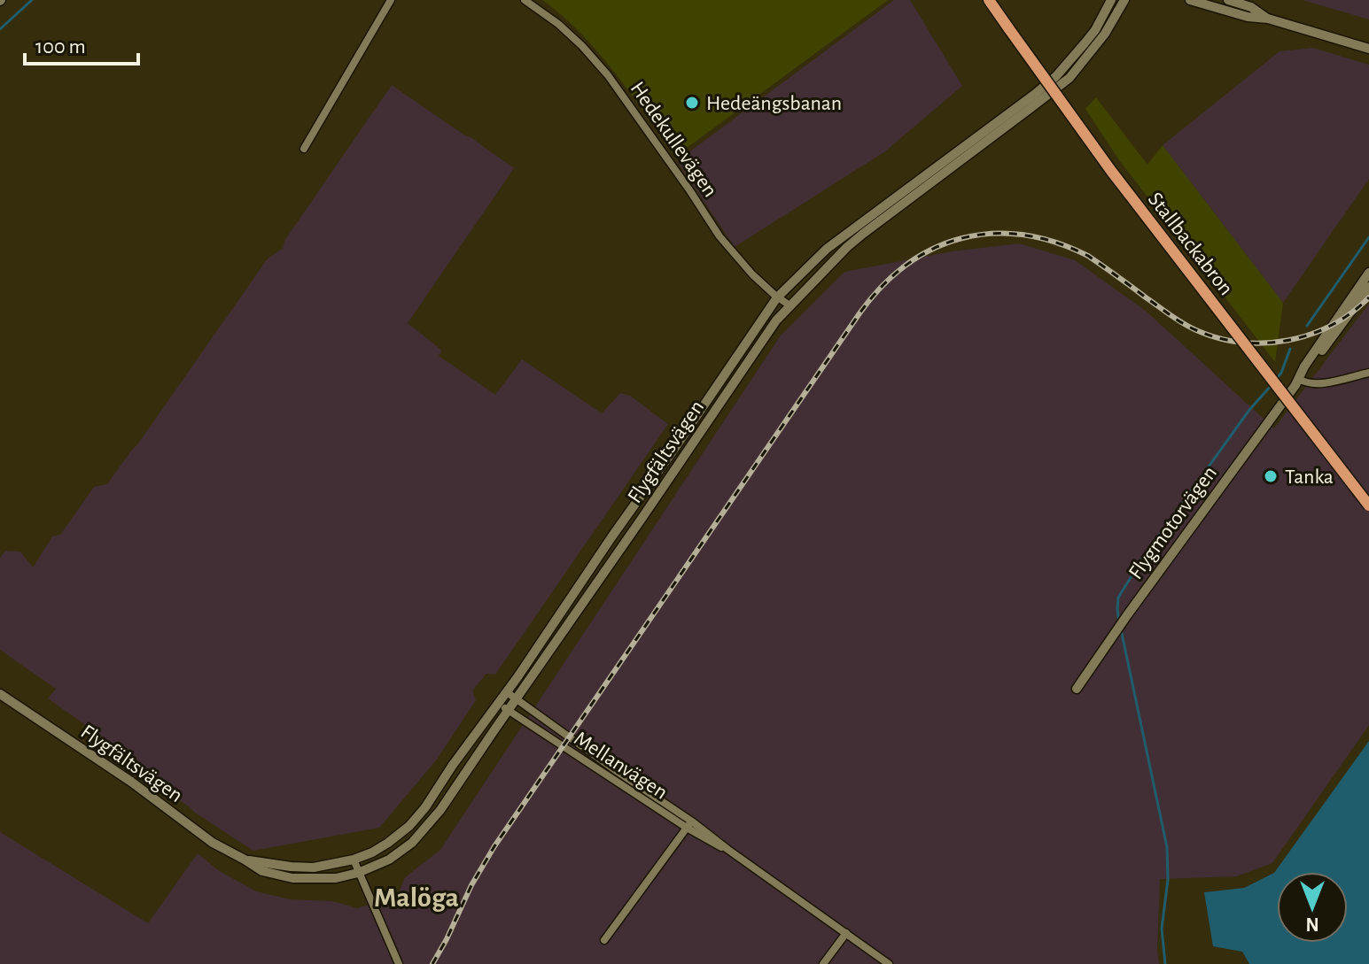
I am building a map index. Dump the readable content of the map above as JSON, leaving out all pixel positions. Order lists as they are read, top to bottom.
{
  "streets": {
    "highway": ["Stallbackabron"],
    "street": [
      "Hedekullevägen",
      "Flygfältsvägen",
      "Flygmotorvägen",
      "Mellanvägen"
    ]
  },
  "crossings": [
    ["Hedekullevägen", "Flygfältsvägen"],
    ["Flygfältsvägen", "Mellanvägen"]
  ],
  "districts": ["Malöga"],
  "places": ["Hedeängsbanan", "Tanka"],
  "scale_bar": "100 m",
  "north": "bottom"
}
